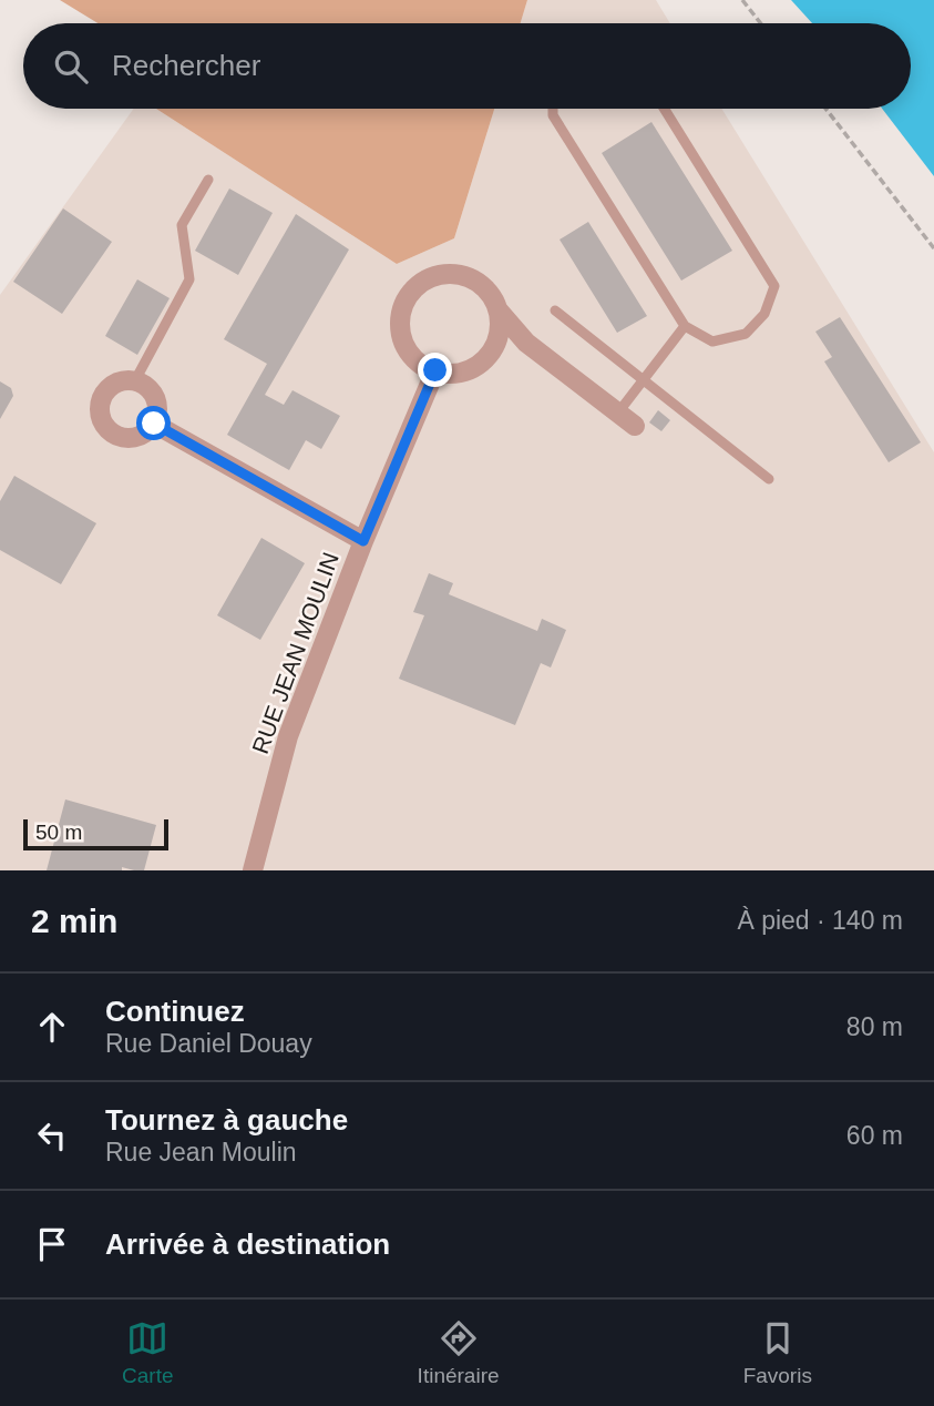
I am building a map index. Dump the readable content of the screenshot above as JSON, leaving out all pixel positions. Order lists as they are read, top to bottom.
{
  "streets": {
    "street": ["RUE JEAN MOULIN"]
  },
  "scale_bar": "50 m",
  "page": {
    "search": "Rechercher",
    "scale": "50 m",
    "heading": ["2 min", "À pied · 140 m"],
    "list": [
      ["Continuez", "Rue Daniel Douay", "80 m"],
      ["Tournez à gauche", "Rue Jean Moulin", "60 m"],
      "Arrivée à destination"
    ],
    "nav": ["Carte", "Itinéraire", "Favoris"]
  }
}
